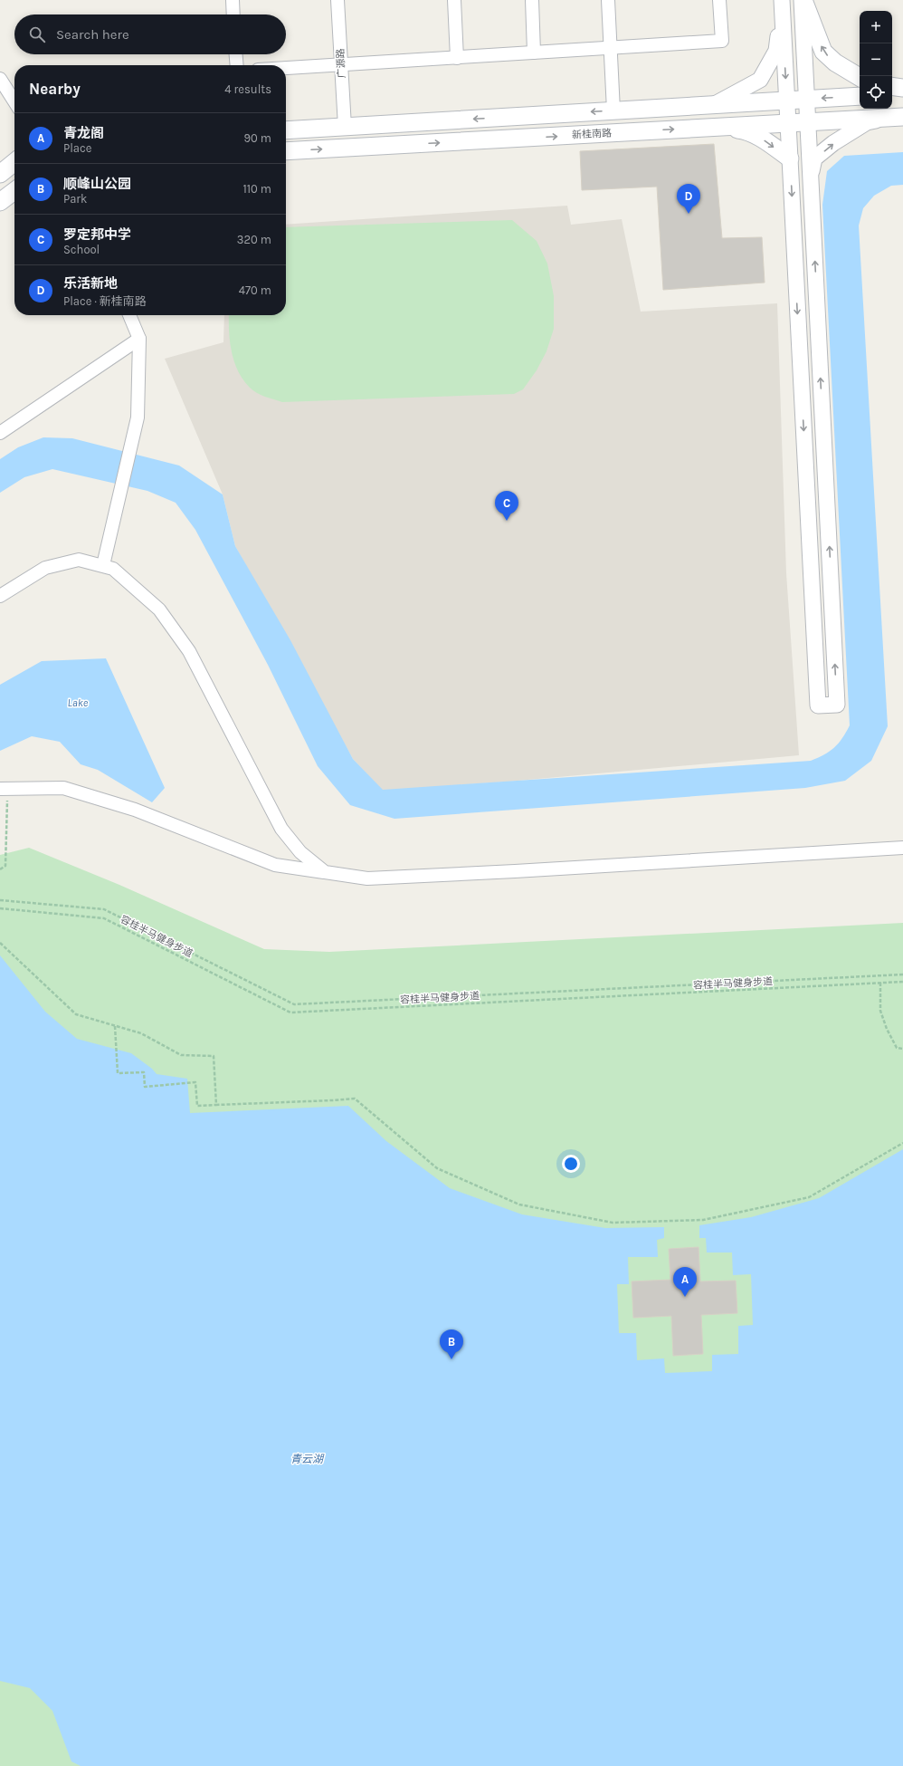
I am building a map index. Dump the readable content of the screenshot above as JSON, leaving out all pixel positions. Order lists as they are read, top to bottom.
{
  "streets": {
    "main road": ["新桂南路"],
    "street": ["广源路"],
    "path": ["容桂半马健身步道"]
  },
  "water": ["Lake", "青云湖"],
  "page": {
    "map_buttons": ["+", "−"],
    "search": "Search here",
    "heading": ["Nearby", "4 results"],
    "list": [
      {
        "mark": "A",
        "name": "青龙阁",
        "note": "Place",
        "value": "90 m"
      },
      {
        "mark": "B",
        "name": "顺峰山公园",
        "note": "Park",
        "value": "110 m"
      },
      {
        "mark": "C",
        "name": "罗定邦中学",
        "note": "School",
        "value": "320 m"
      },
      {
        "mark": "D",
        "name": "乐活新地",
        "note": "Place · 新桂南路",
        "value": "470 m"
      }
    ],
    "pins": [
      "D",
      "C",
      "A",
      "B"
    ]
  }
}
